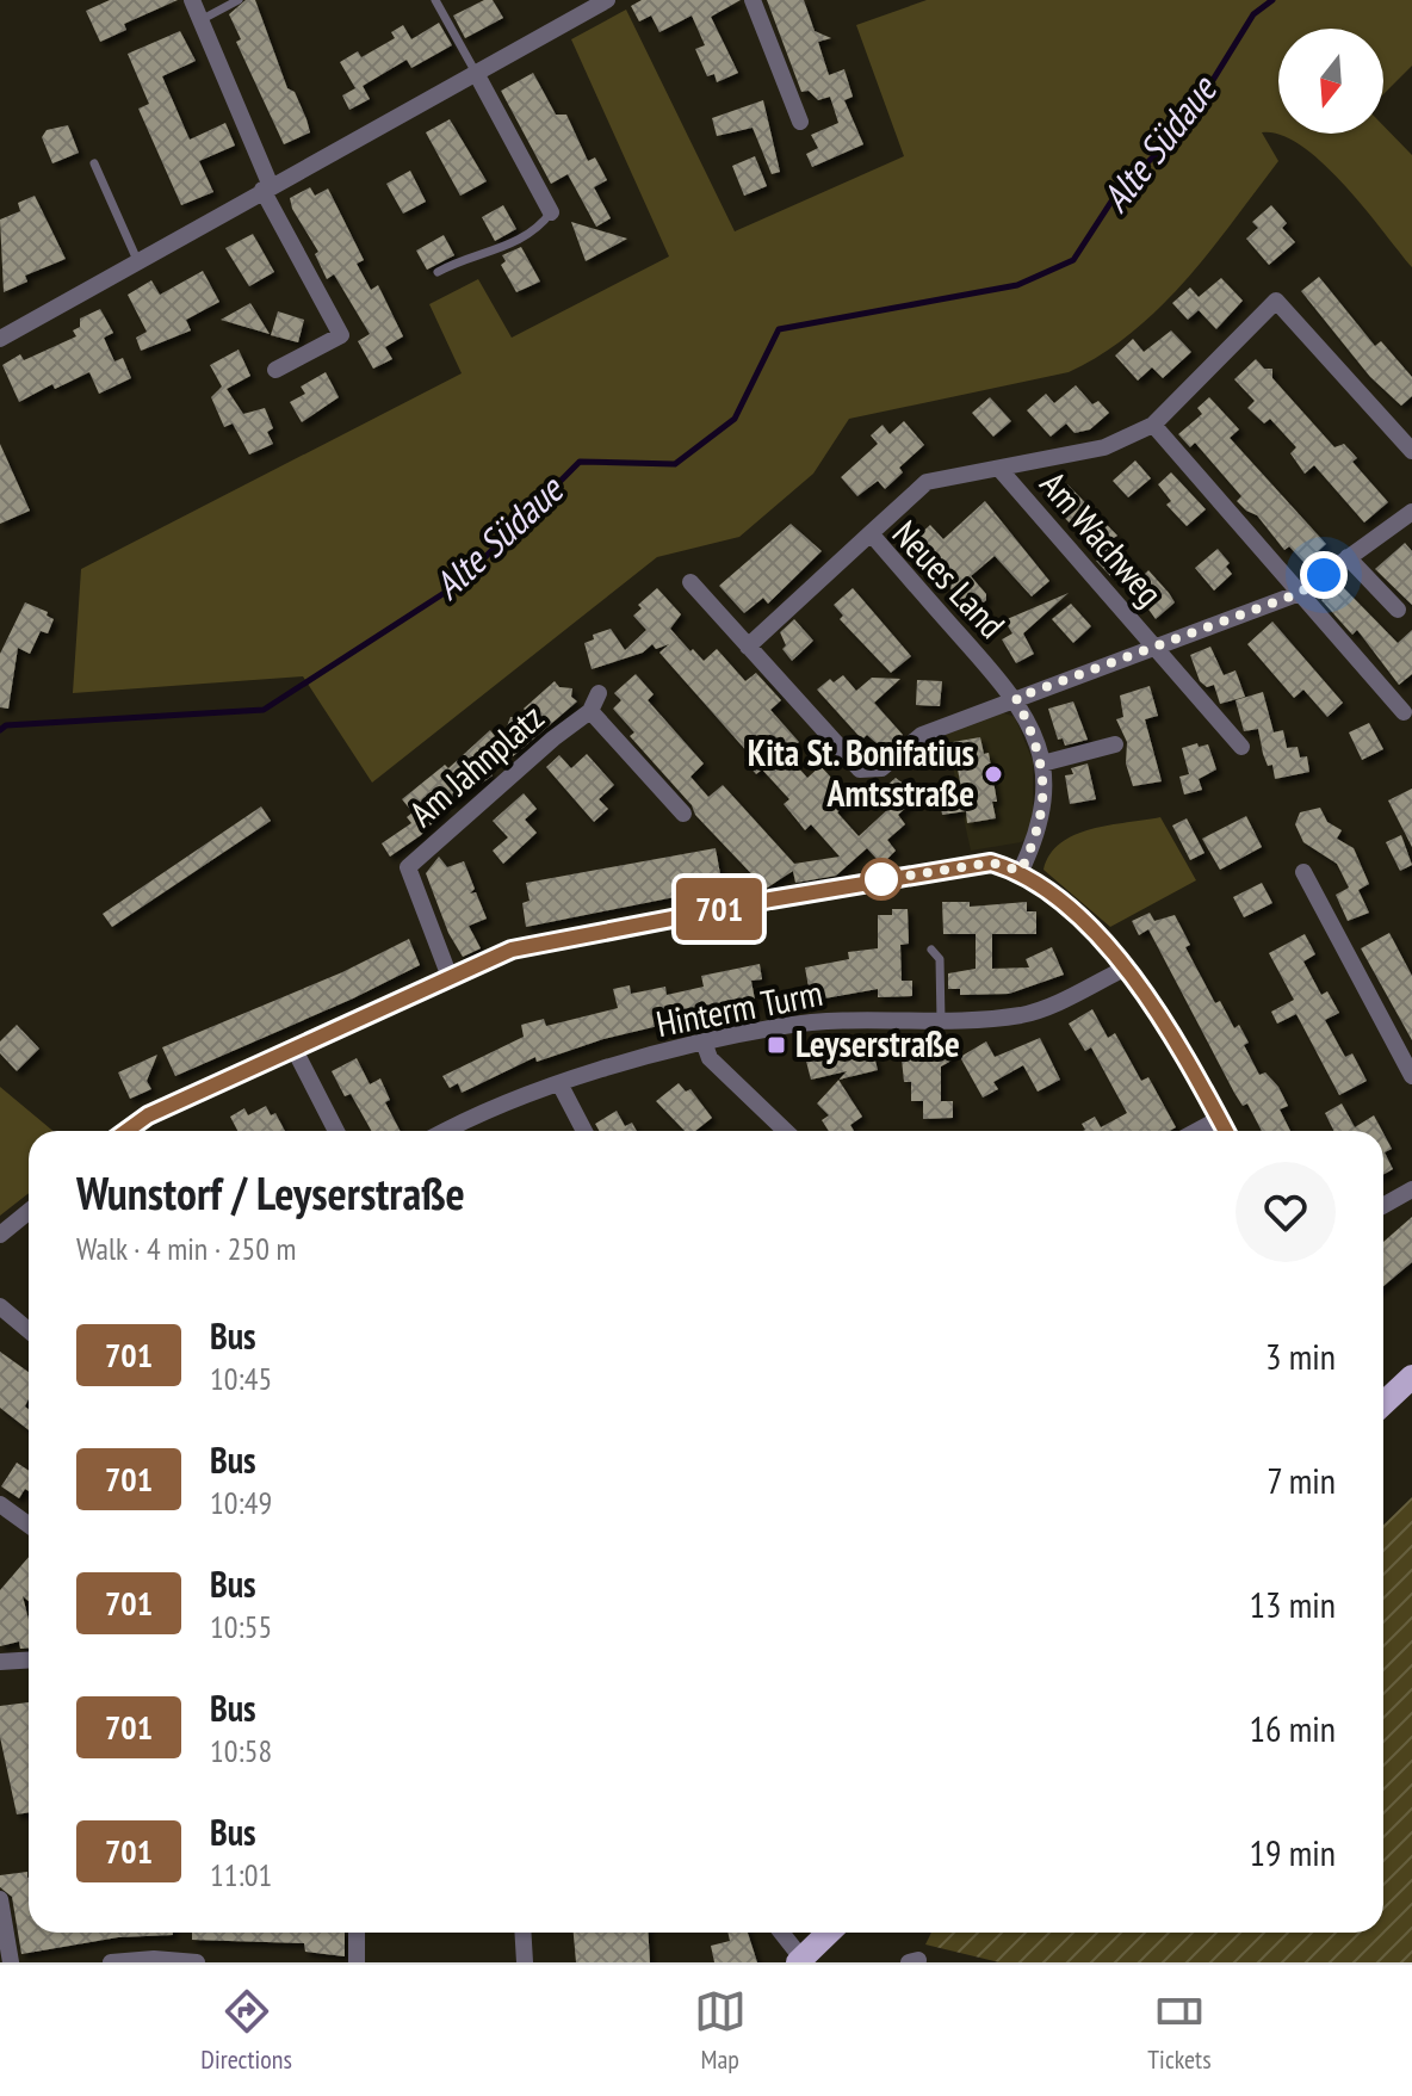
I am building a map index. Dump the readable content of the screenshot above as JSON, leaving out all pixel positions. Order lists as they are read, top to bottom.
{
  "streets": {
    "street": [
      "Am Wachweg",
      "Neues Land",
      "Am Jahnplatz",
      "Hinterm Turm"
    ]
  },
  "crossings": [
    ["Am Wachweg", "Neues Land"]
  ],
  "water": ["Alte Südaue"],
  "places": {
    "other": ["Kita St. Bonifatius Amtsstraße"],
    "transit": ["Leyserstraße"]
  },
  "lines": ["bus line 701"],
  "north": "bottom",
  "page": {
    "on_map": "701",
    "heading": ["Wunstorf / Leyserstraße", "Walk · 4 min · 250 m"],
    "list": [
      {
        "mark": "701",
        "name": "Bus",
        "note": "10:45",
        "value": "3 min"
      },
      {
        "mark": "701",
        "name": "Bus",
        "note": "10:49",
        "value": "7 min"
      },
      {
        "mark": "701",
        "name": "Bus",
        "note": "10:55",
        "value": "13 min"
      },
      {
        "mark": "701",
        "name": "Bus",
        "note": "10:58",
        "value": "16 min"
      },
      {
        "mark": "701",
        "name": "Bus",
        "note": "11:01",
        "value": "19 min"
      }
    ],
    "tabs": ["Directions", "Map", "Tickets"]
  }
}
